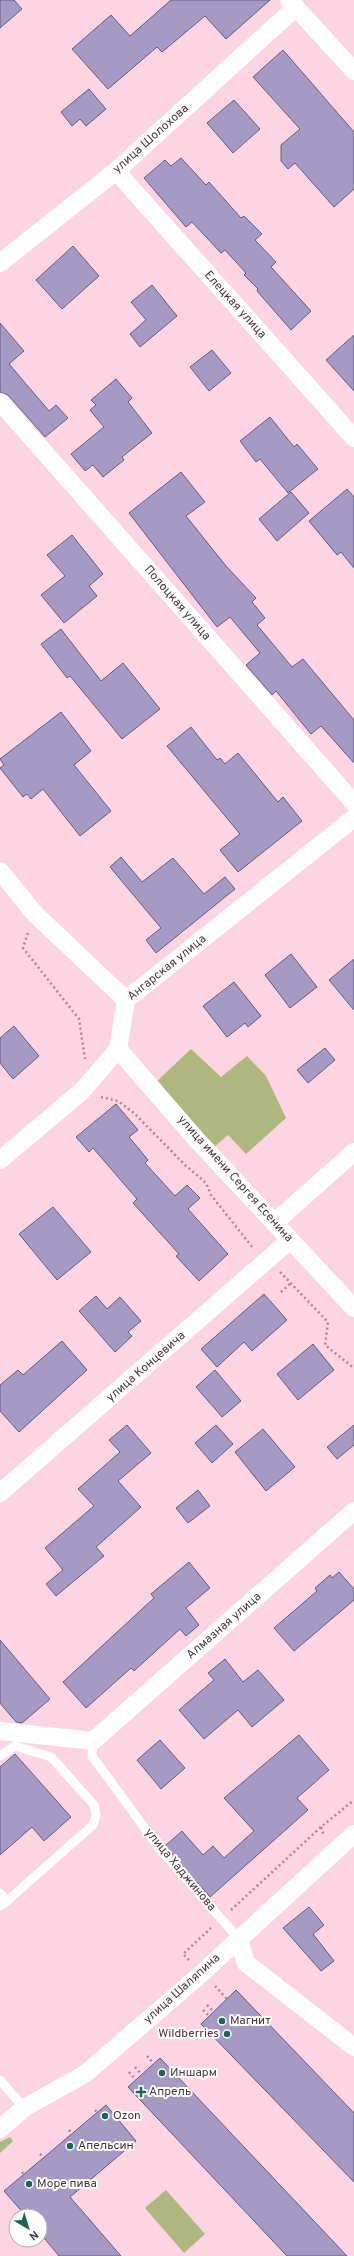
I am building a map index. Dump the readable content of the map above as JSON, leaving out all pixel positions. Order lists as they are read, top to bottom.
{
  "streets": {
    "street": [
      "улица Шолохова",
      "Елецкая улица",
      "Полоцкая улица",
      "Ангарская улица",
      "улица имени Сергея Есенина",
      "улица Концевича",
      "Алмазная улица",
      "улица Хаджинова",
      "улица Шаляпина"
    ]
  },
  "crossings": [
    ["улица Шолохова", "Елецкая улица"],
    ["Ангарская улица", "улица имени Сергея Есенина"],
    ["улица имени Сергея Есенина", "улица Концевича"],
    ["Алмазная улица", "улица Хаджинова"],
    ["улица Хаджинова", "улица Шаляпина"]
  ],
  "places": {
    "other": [
      "Магнит",
      "Wildberries",
      "Иншарм",
      "Ozon",
      "Апельсин",
      "Море пива"
    ],
    "health": ["Апрель"]
  },
  "north": "bottom right"
}
